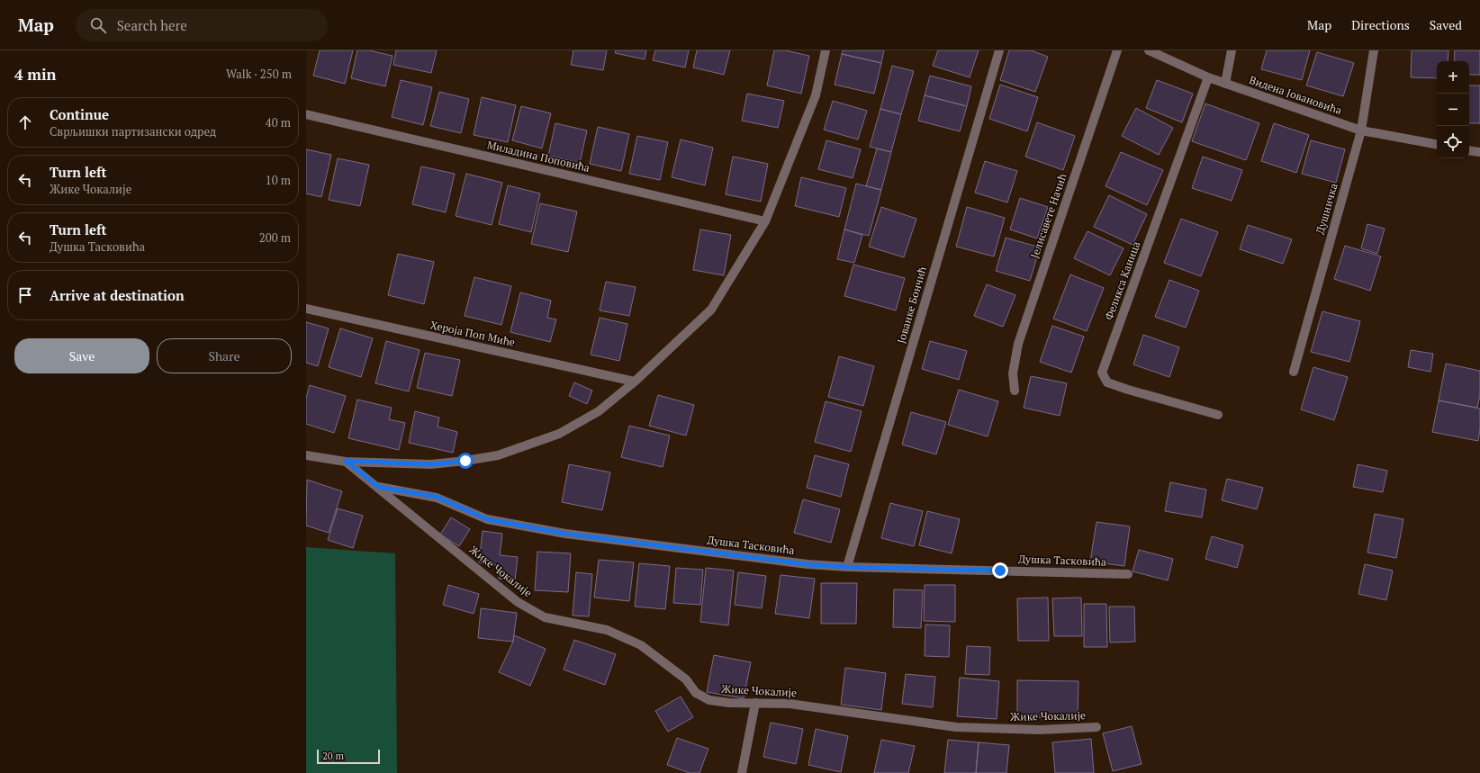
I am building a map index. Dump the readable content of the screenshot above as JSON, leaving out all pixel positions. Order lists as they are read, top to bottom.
{
  "streets": {
    "street": [
      "Видена Јовановића",
      "Миладина Поповића",
      "Душничка",
      "Јелисавете Начић",
      "Феликса Каница",
      "Јованке Бончић",
      "Хероја Поп Миће",
      "Душка Тасковића",
      "Жике Чокалије"
    ]
  },
  "crossings": [
    ["Видена Јовановића", "Душничка"],
    ["Видена Јовановића", "Феликса Каница"],
    ["Јованке Бончић", "Душка Тасковића"],
    ["Душка Тасковића", "Жике Чокалије"]
  ],
  "scale_bar": "20 m",
  "page": {
    "header": "Map",
    "search": "Search here",
    "nav": ["Map", "Directions", "Saved"],
    "heading": ["4 min", "Walk · 250 m"],
    "map_buttons": ["+", "−"],
    "list": [
      ["Continue", "Сврљишки партизански одред", "40 m"],
      ["Turn left", "Жике Чокалије", "10 m"],
      ["Turn left", "Душка Тасковића", "200 m"],
      "Arrive at destination"
    ],
    "buttons": ["Save", "Share"],
    "scale": "20 m"
  }
}
